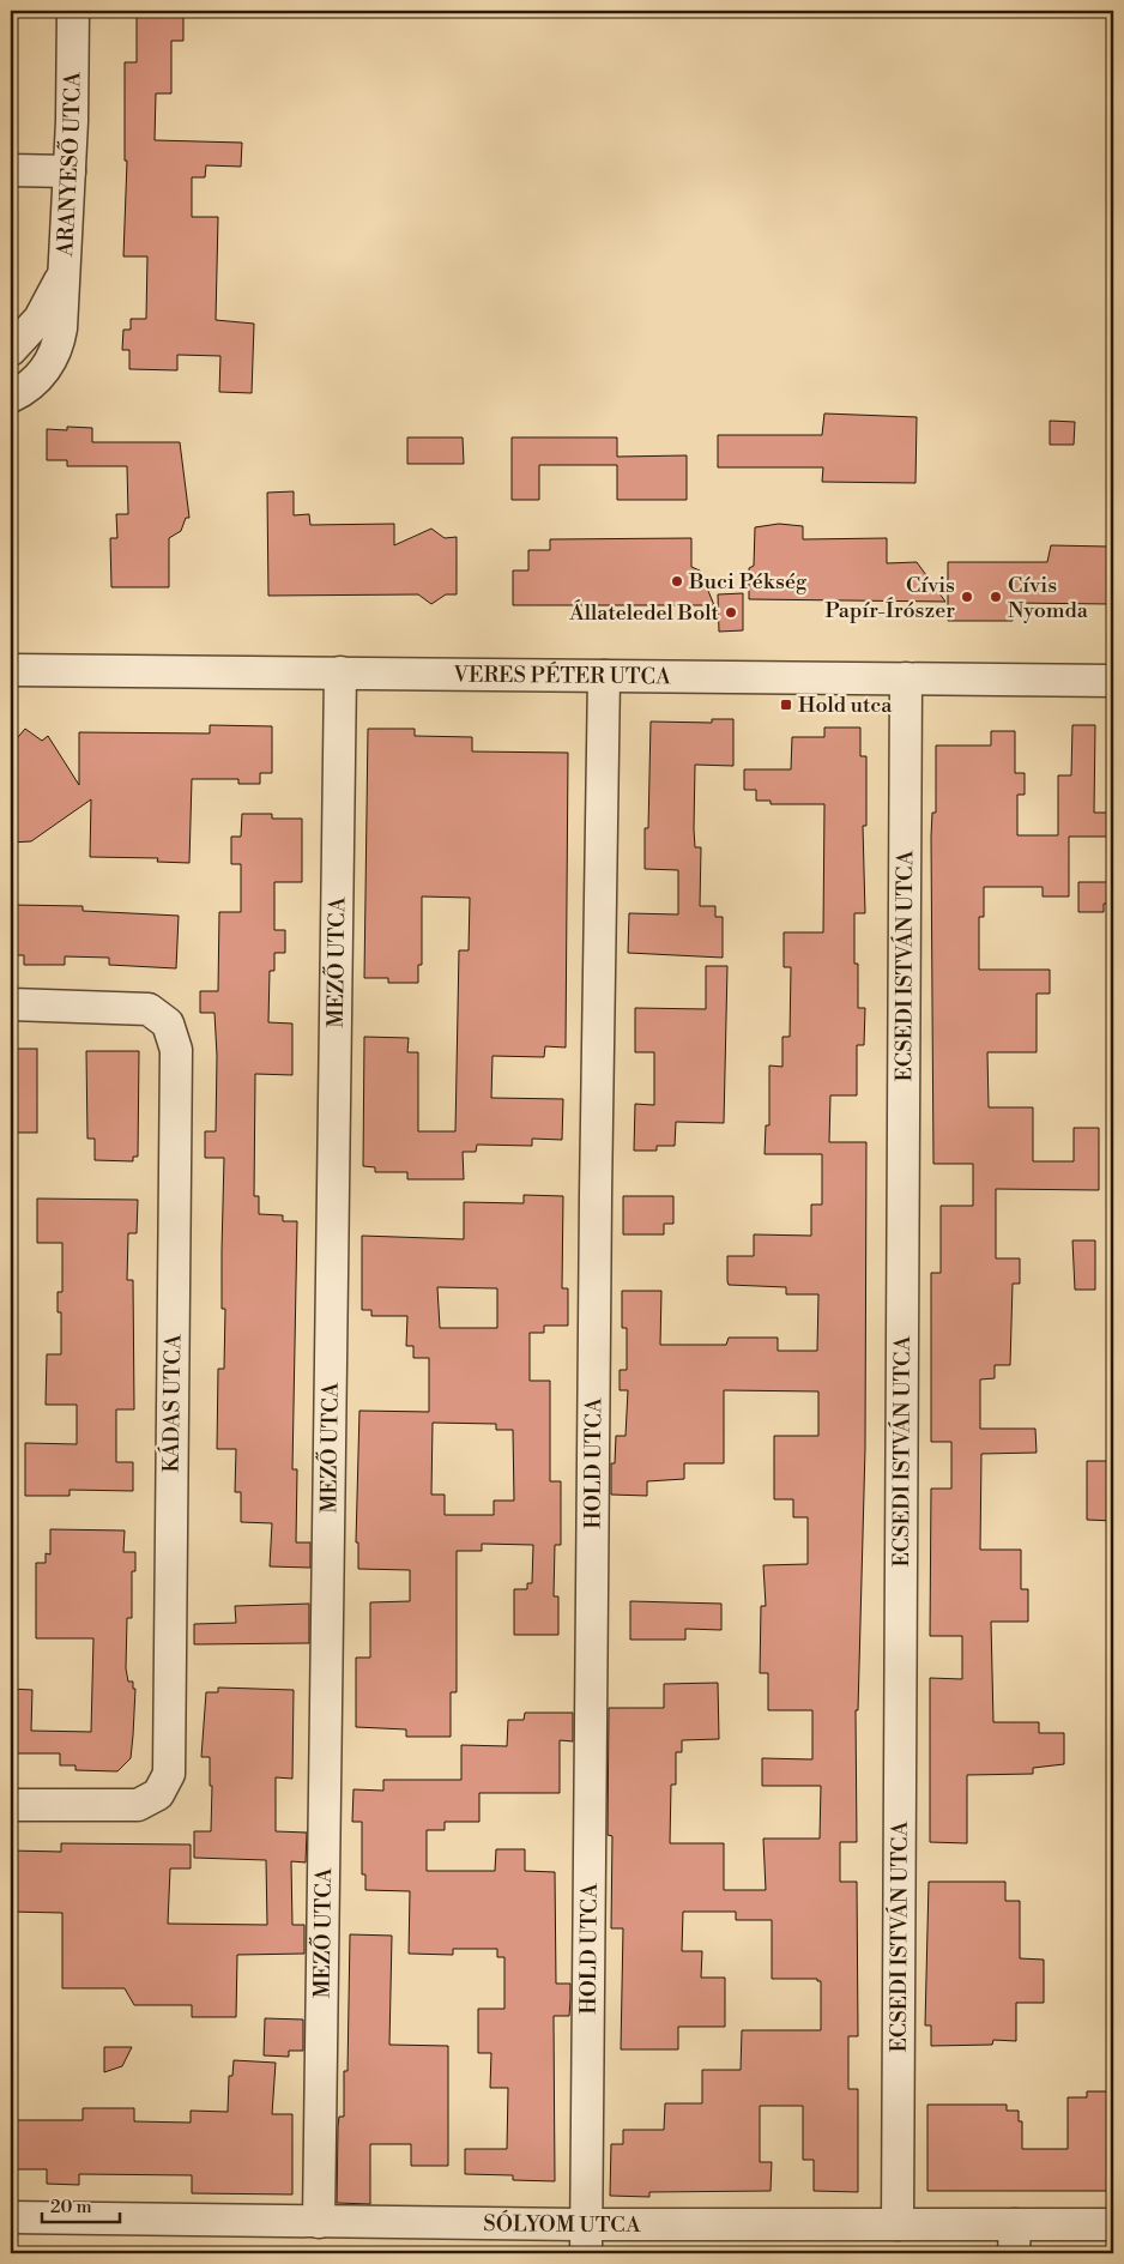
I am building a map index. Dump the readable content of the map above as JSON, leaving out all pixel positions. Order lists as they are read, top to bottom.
{
  "streets": {
    "street": [
      "ARANYESŐ UTCA",
      "VERES PÉTER UTCA",
      "MEZŐ UTCA",
      "ECSEDI ISTVÁN UTCA",
      "KÁDAS UTCA",
      "HOLD UTCA",
      "SÓLYOM UTCA"
    ]
  },
  "crossings": [
    ["VERES PÉTER UTCA", "MEZŐ UTCA"],
    ["VERES PÉTER UTCA", "ECSEDI ISTVÁN UTCA"],
    ["VERES PÉTER UTCA", "HOLD UTCA"],
    ["MEZŐ UTCA", "SÓLYOM UTCA"],
    ["ECSEDI ISTVÁN UTCA", "SÓLYOM UTCA"],
    ["HOLD UTCA", "SÓLYOM UTCA"]
  ],
  "places": {
    "other": [
      "Buci Pékség",
      "Cívis Papír-Írószer",
      "Cívis Nyomda",
      "Állateledel Bolt"
    ],
    "transit": ["Hold utca"]
  },
  "scale_bar": "20 m"
}
